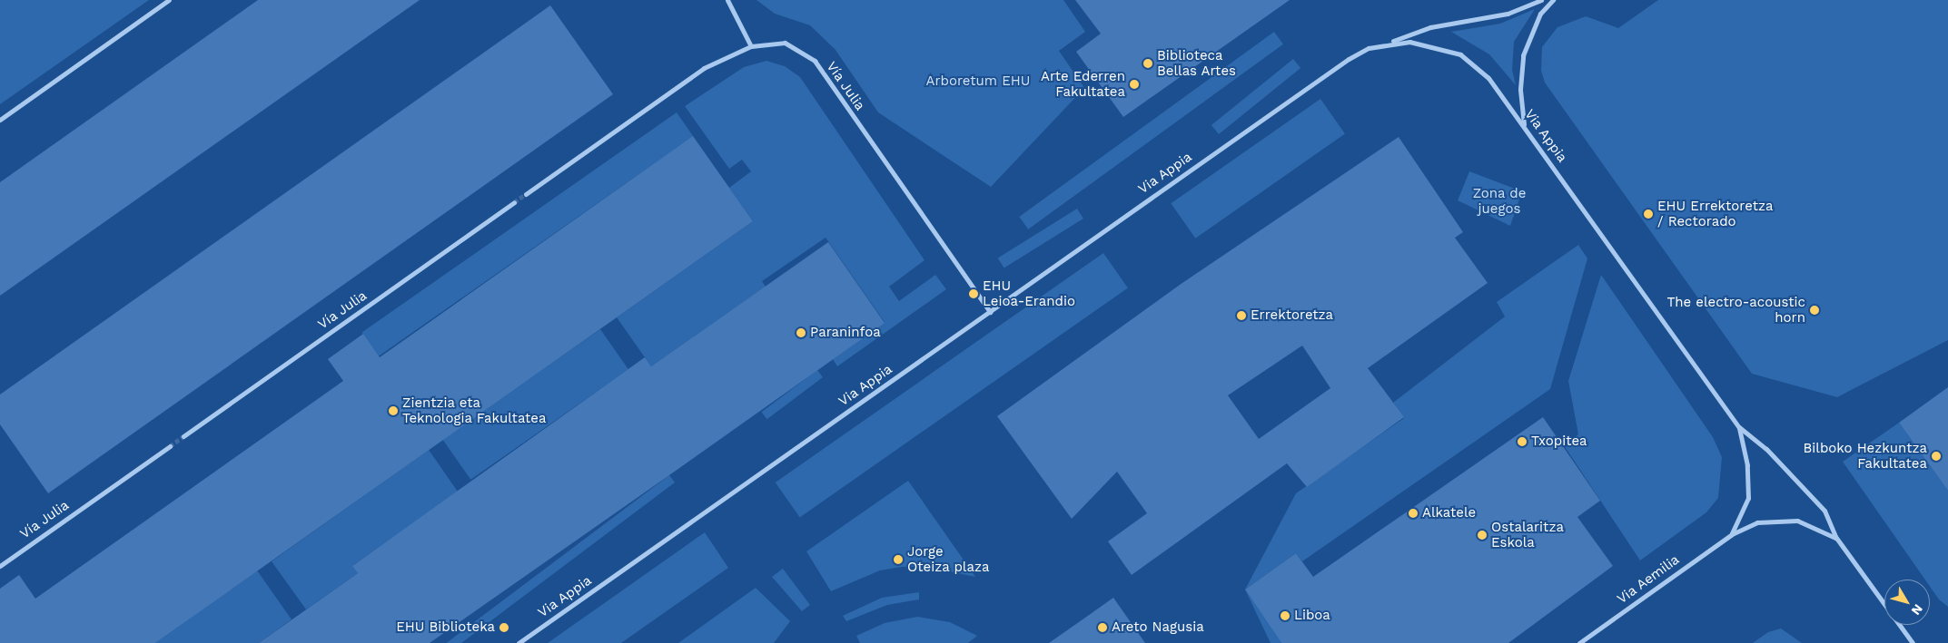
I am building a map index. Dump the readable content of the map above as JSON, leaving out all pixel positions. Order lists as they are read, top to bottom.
{
  "streets": {
    "street": ["Vía Julia", "Via Appia", "Via Aemilia"]
  },
  "crossings": [
    ["Vía Julia", "Via Appia"]
  ],
  "parks": ["Arboretum EHU", "Zona de juegos"],
  "places": [
    "Biblioteca Bellas Artes",
    "Arte Ederren Fakultatea",
    "EHU Errektoretza / Rectorado",
    "EHU Leioa-Erandio",
    "The electro-acoustic horn",
    "Errektoretza",
    "Paraninfoa",
    "Zientzia eta Teknologia Fakultatea",
    "Txopitea",
    "Bilboko Hezkuntza Fakultatea",
    "Alkatele",
    "Ostalaritza Eskola",
    "Jorge Oteiza plaza",
    "Liboa",
    "EHU Biblioteka",
    "Areto Nagusia"
  ],
  "north": "bottom right"
}
